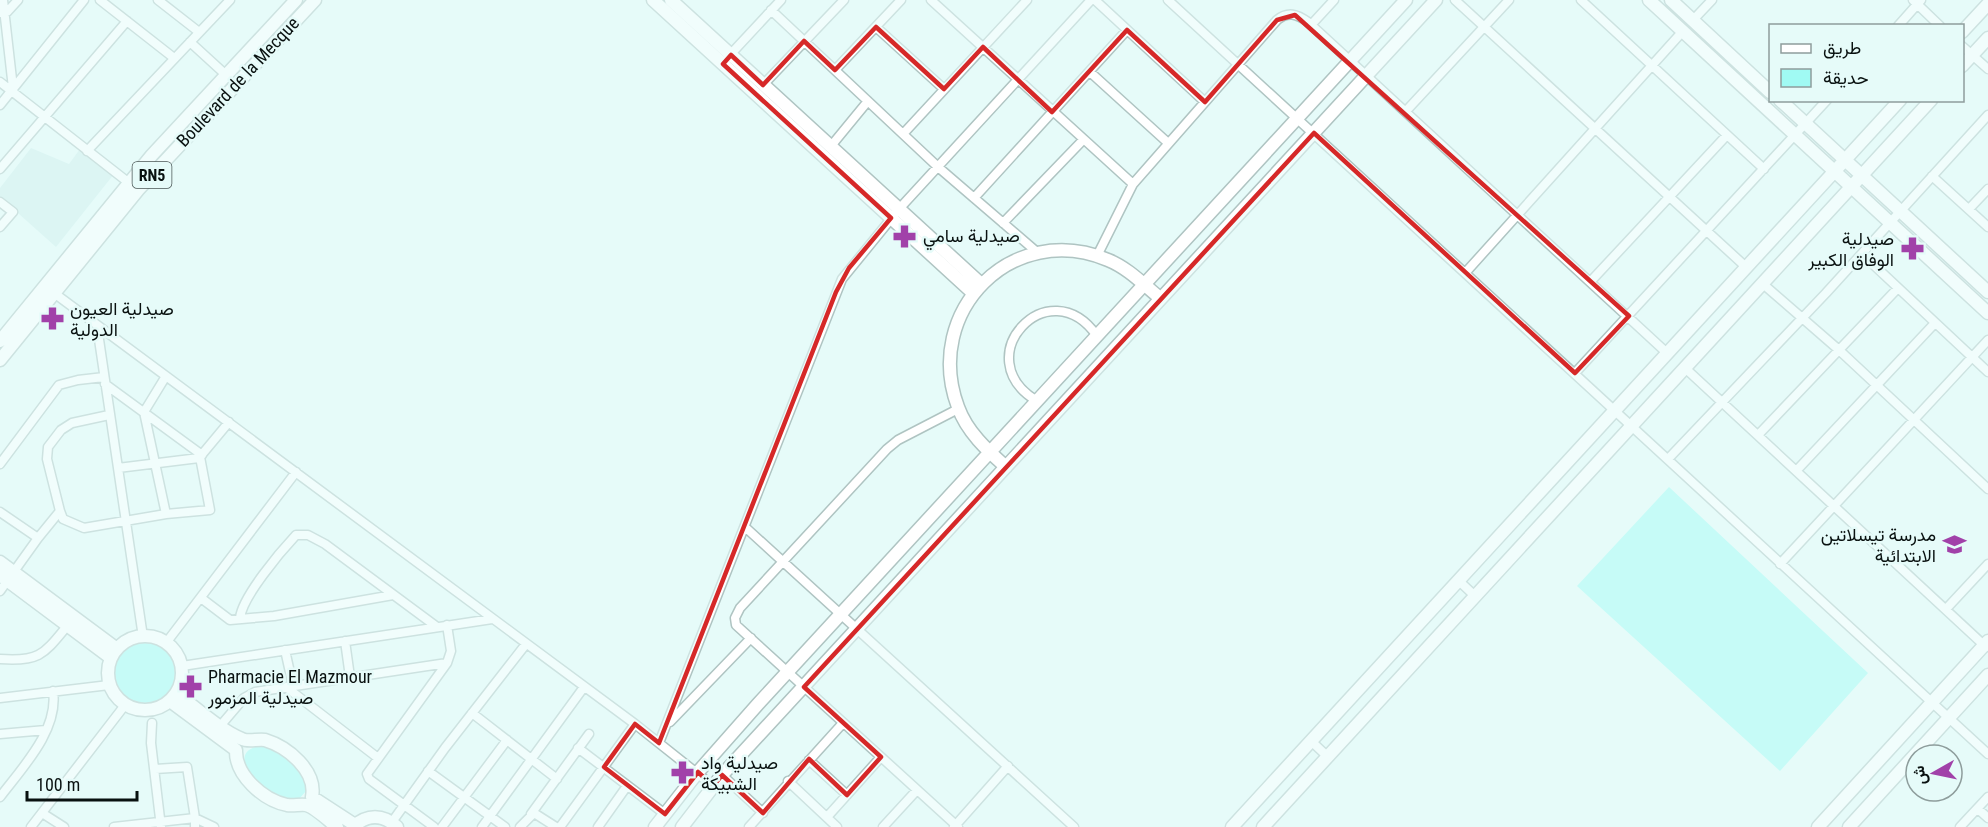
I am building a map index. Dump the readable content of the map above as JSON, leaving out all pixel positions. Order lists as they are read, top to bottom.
{
  "streets": {
    "street": ["Boulevard de la Mecque", "RN5"]
  },
  "places": {
    "pharmacy": [
      "صيدلية سامي",
      "صيدلية الوفاق الكبير",
      "صيدلية العيون الدولية",
      "Pharmacie El Mazmour صيدلية المزمور",
      "صيدلية واد الشبيكة"
    ],
    "school or university": ["مدرسة تيسلاتين الابتدائية"]
  },
  "legend": ["طريق", "حديقة"],
  "scale_bar": "100 m",
  "north": "left"
}
